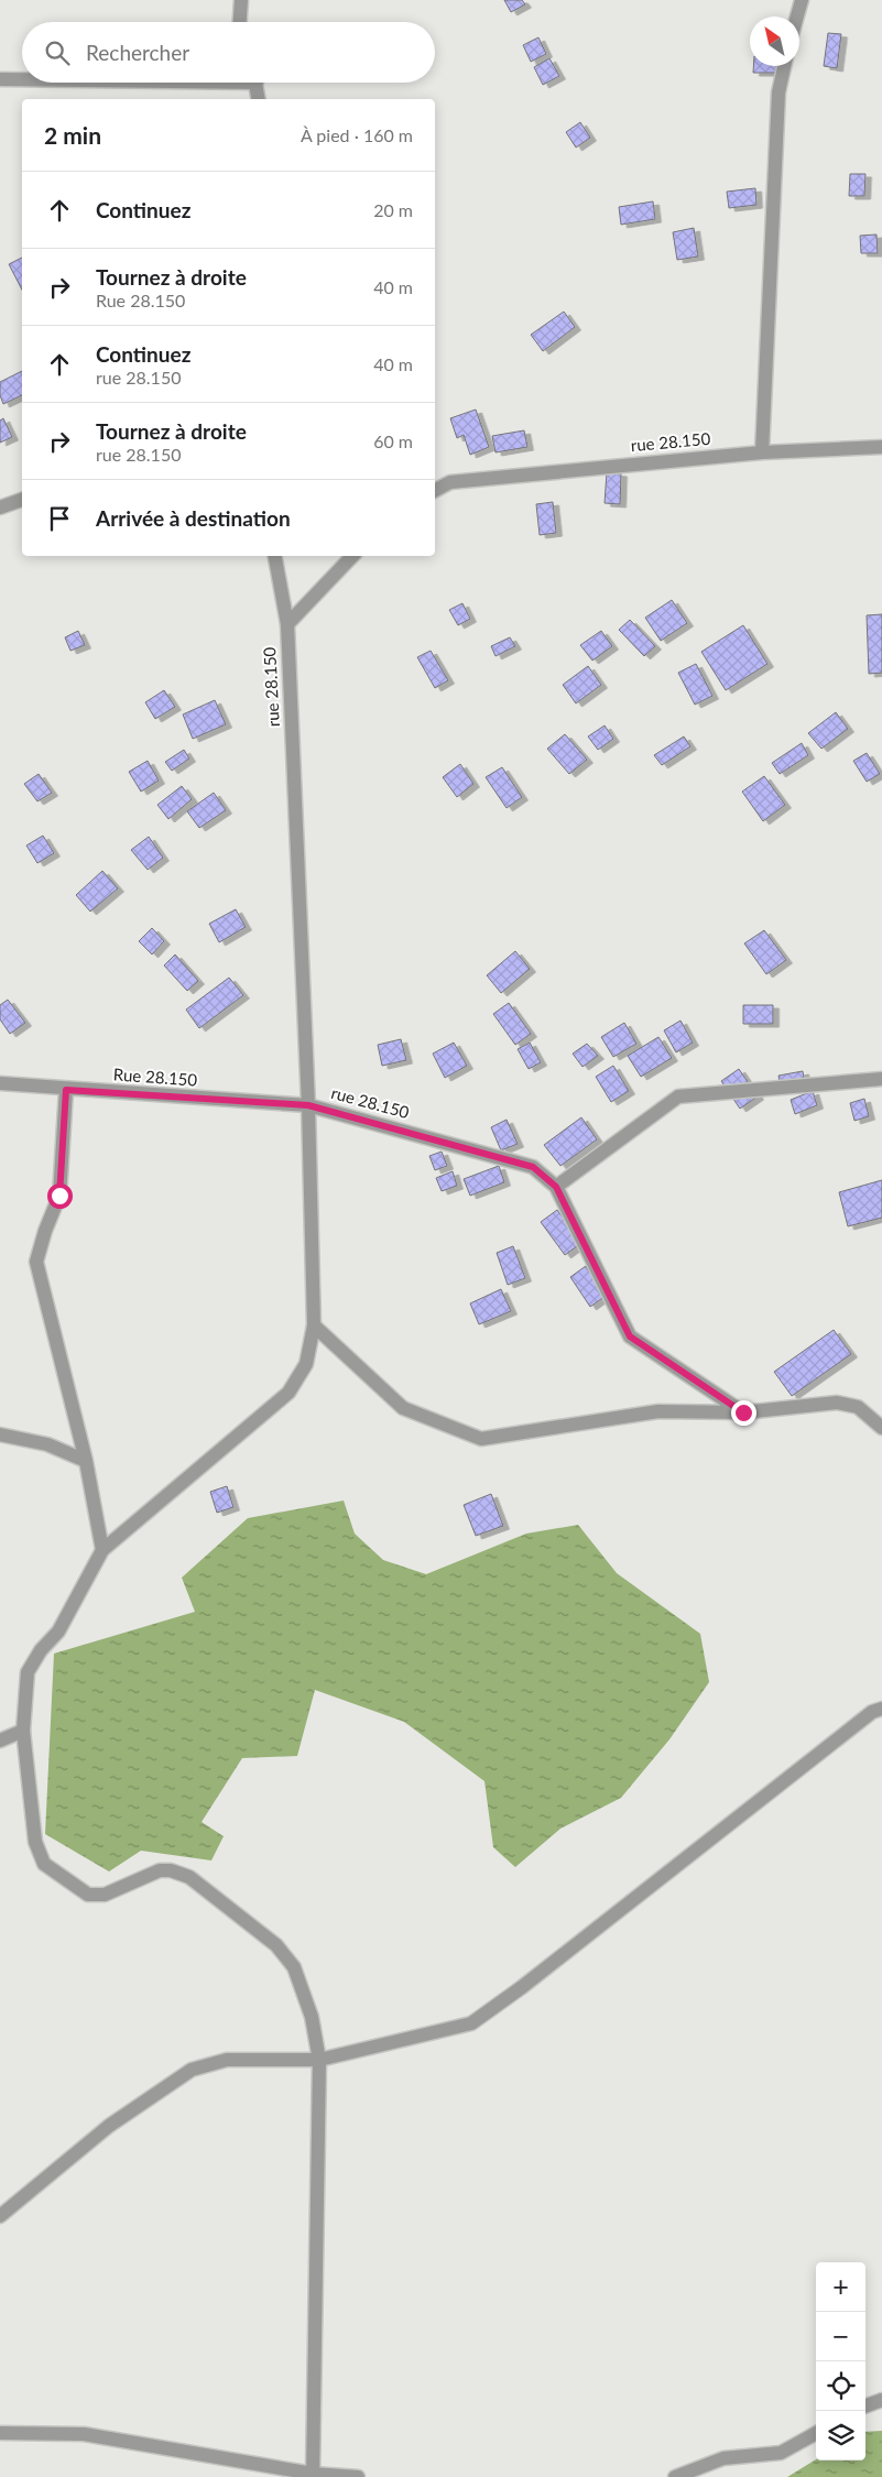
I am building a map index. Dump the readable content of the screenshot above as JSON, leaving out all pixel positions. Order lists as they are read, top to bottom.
{
  "streets": {
    "street": ["rue 28.150", "Rue 28.150"]
  },
  "crossings": [
    ["rue 28.150", "Rue 28.150"]
  ],
  "north": "top left",
  "page": {
    "search": "Rechercher",
    "heading": ["2 min", "À pied · 160 m"],
    "list": [
      ["Continuez", "20 m"],
      ["Tournez à droite", "Rue 28.150", "40 m"],
      ["Continuez", "rue 28.150", "40 m"],
      ["Tournez à droite", "rue 28.150", "60 m"],
      "Arrivée à destination"
    ],
    "map_buttons": ["+", "−"]
  }
}
